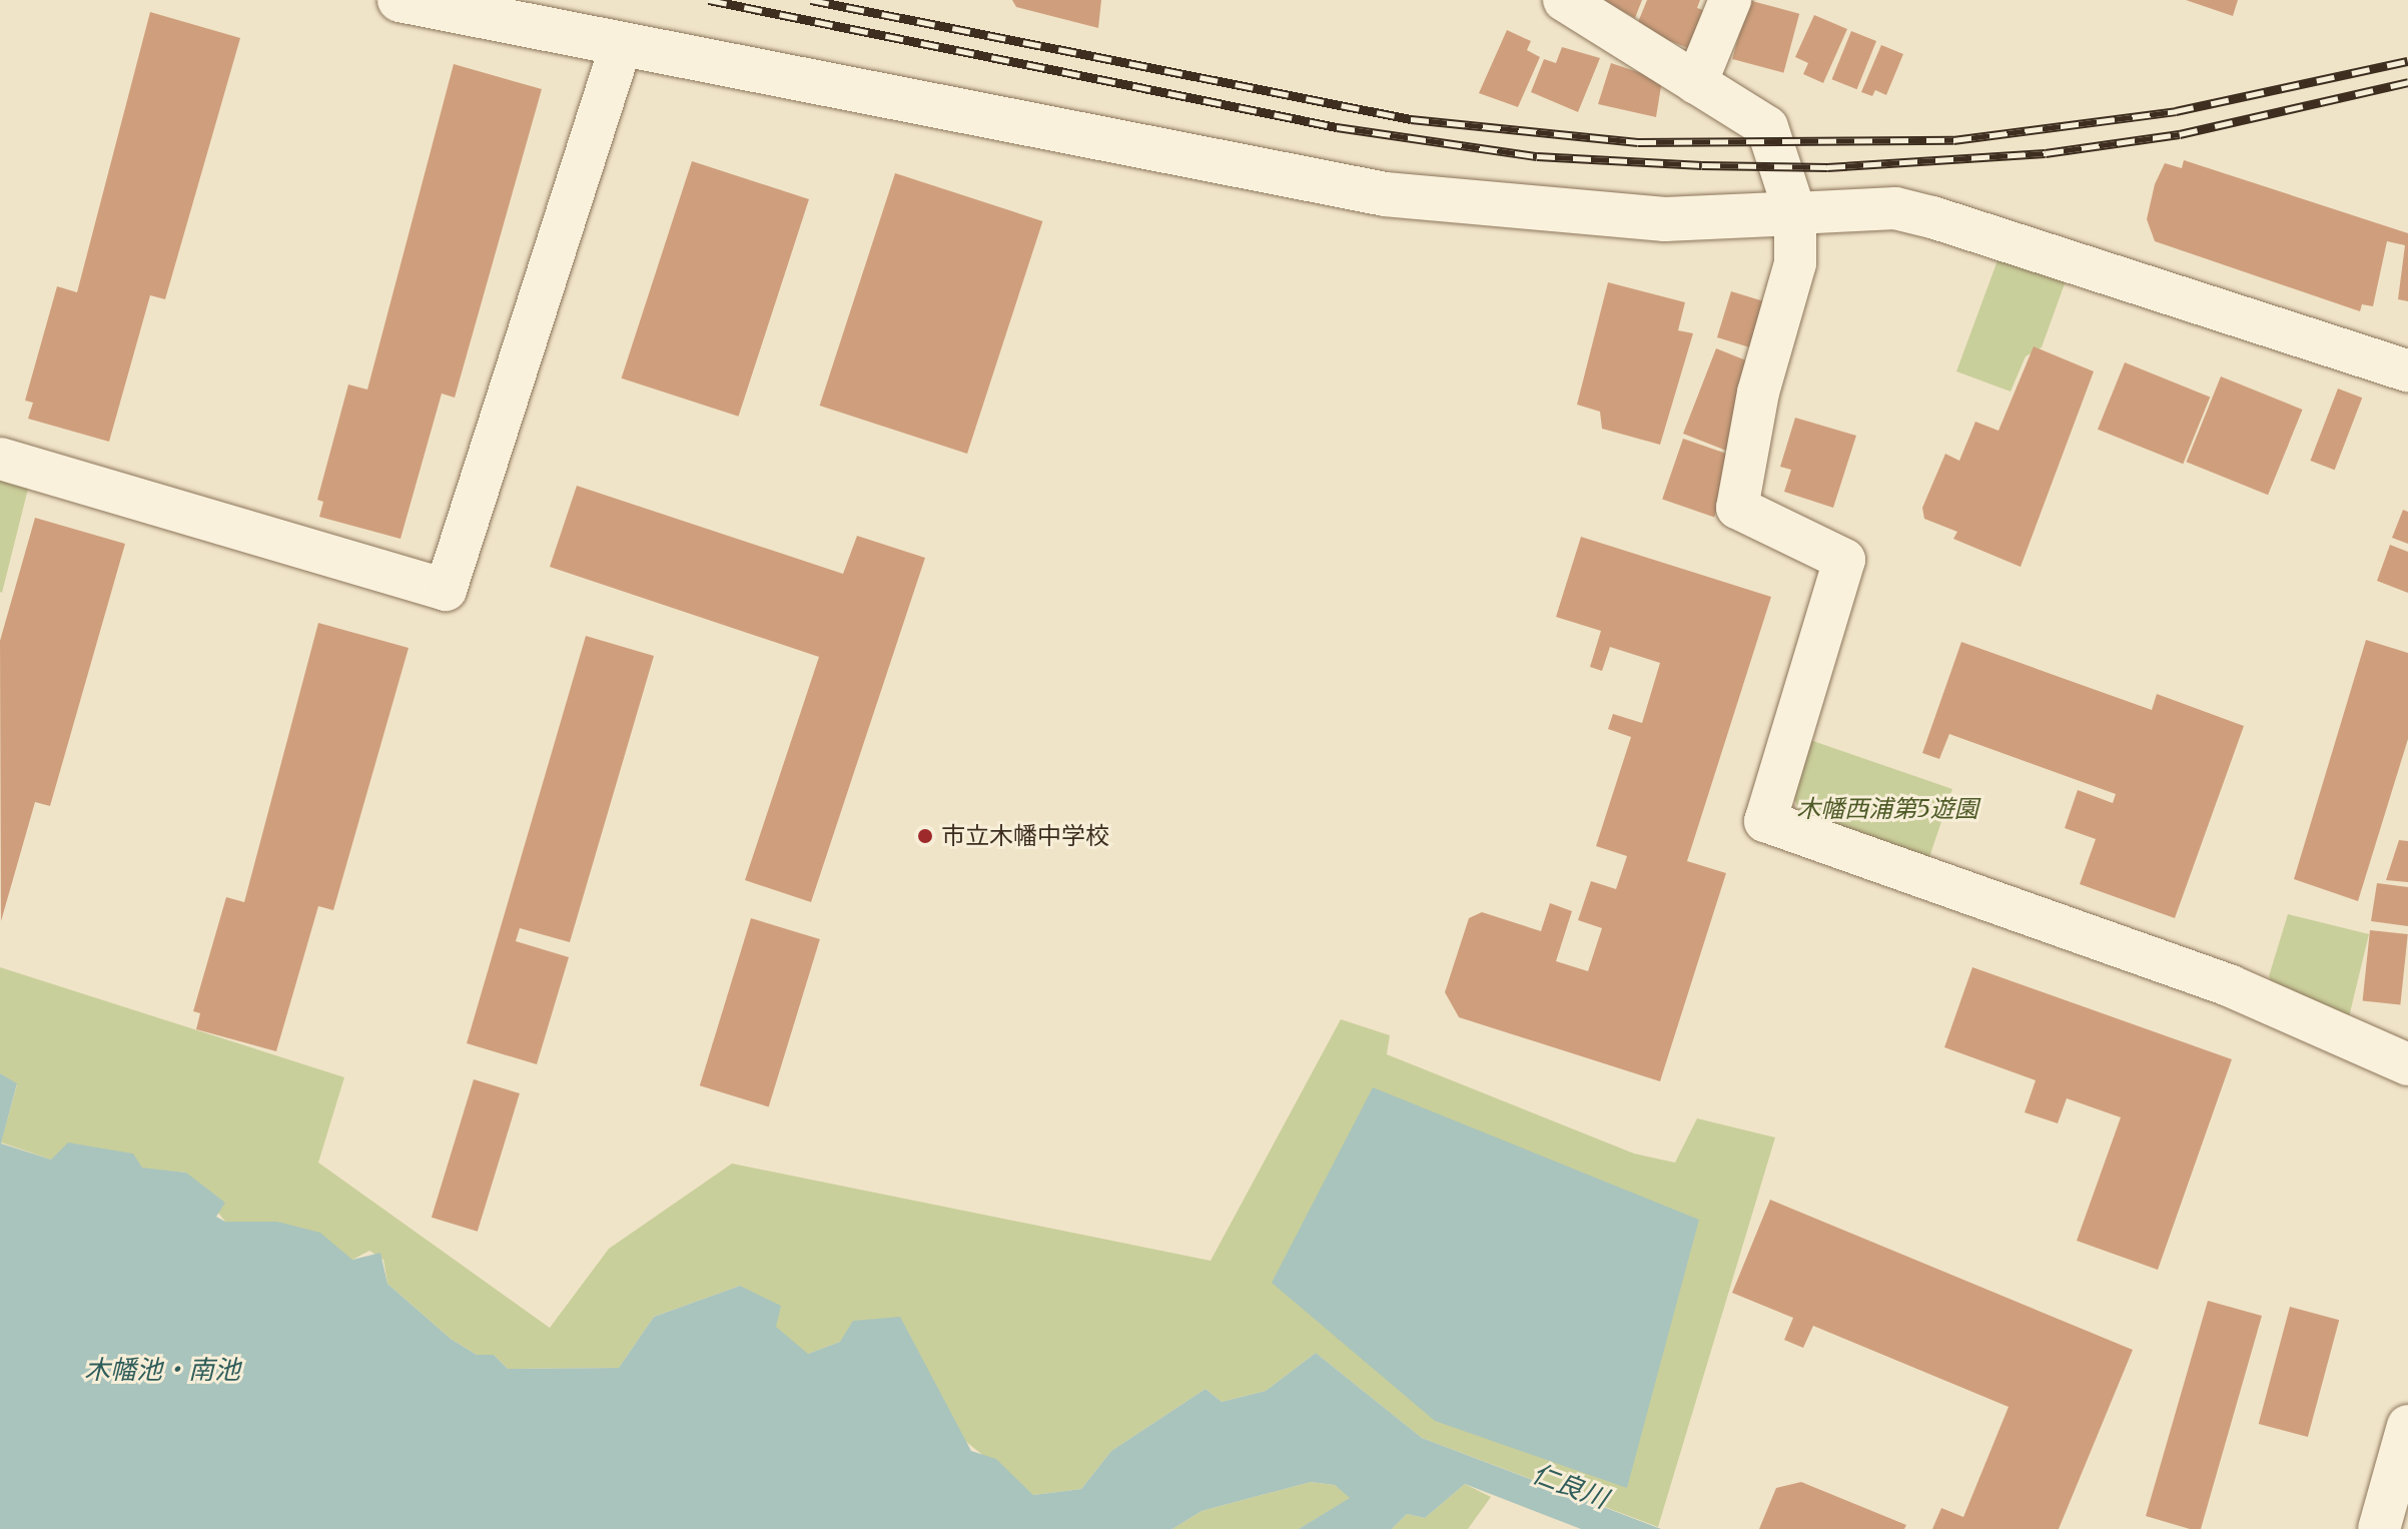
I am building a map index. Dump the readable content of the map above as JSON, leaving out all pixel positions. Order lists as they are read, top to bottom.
{
  "water": ["木幡池・南池", "仁良川"],
  "parks": ["木幡西浦第5遊園"],
  "places": ["市立木幡中学校"]
}
